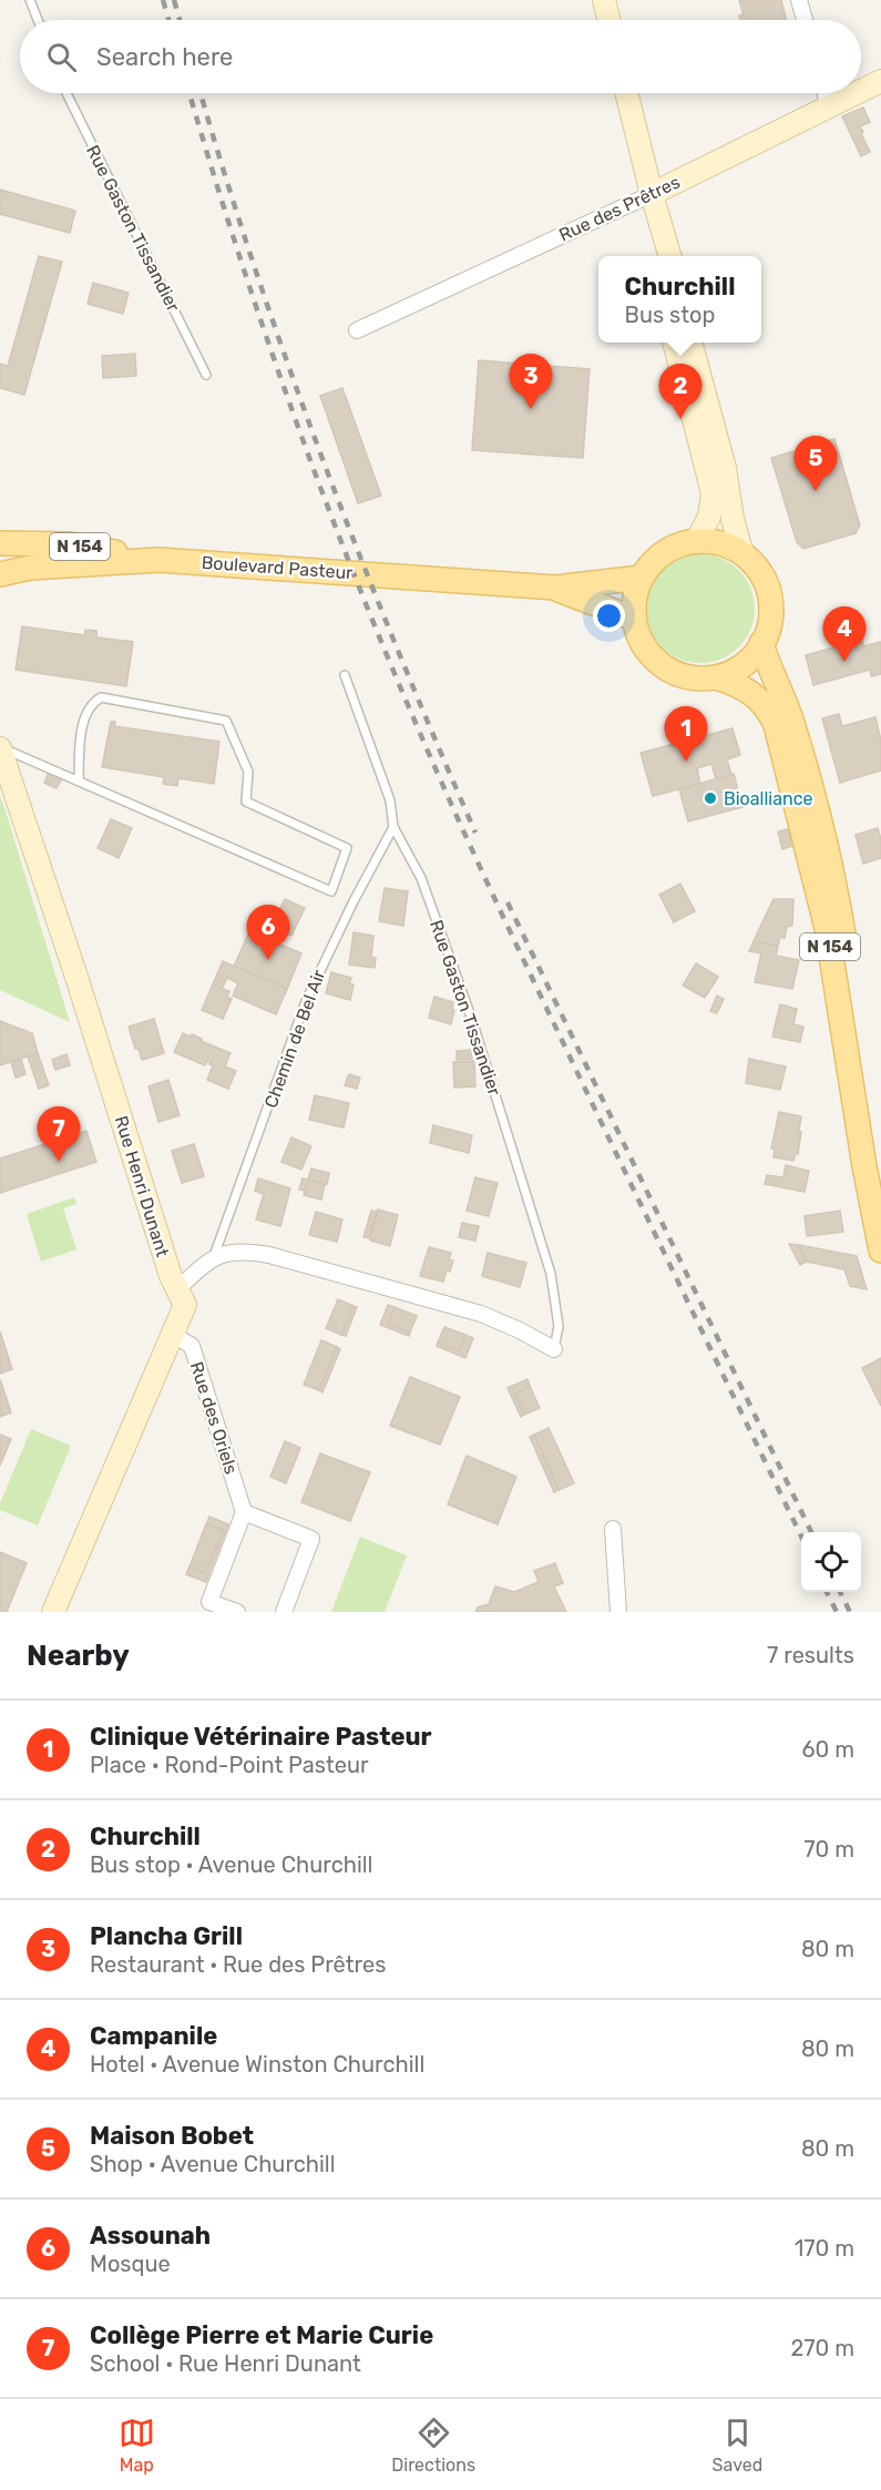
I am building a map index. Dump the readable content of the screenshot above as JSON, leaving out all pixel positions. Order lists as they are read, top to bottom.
{
  "streets": {
    "main road": ["N 154", "Boulevard Pasteur"],
    "street": ["Rue des Prêtres", "Rue Henri Dunant", "Rue des Oriels"],
    "lane": ["Rue Gaston Tissandier", "Chemin de Bel Air"]
  },
  "crossings": [
    ["Rue Gaston Tissandier", "Chemin de Bel Air"],
    ["N 154", "Boulevard Pasteur"],
    ["Rue Henri Dunant", "Rue des Oriels"]
  ],
  "places": ["Bioalliance"],
  "page": {
    "search": "Search here",
    "popup": ["Churchill", "Bus stop"],
    "pins": [
      "3",
      "2",
      "5",
      "4",
      "1",
      "6",
      "7"
    ],
    "heading": ["Nearby", "7 results"],
    "list": [
      {
        "mark": "1",
        "name": "Clinique Vétérinaire Pasteur",
        "note": "Place · Rond-Point Pasteur",
        "value": "60 m"
      },
      {
        "mark": "2",
        "name": "Churchill",
        "note": "Bus stop · Avenue Churchill",
        "value": "70 m"
      },
      {
        "mark": "3",
        "name": "Plancha Grill",
        "note": "Restaurant · Rue des Prêtres",
        "value": "80 m"
      },
      {
        "mark": "4",
        "name": "Campanile",
        "note": "Hotel · Avenue Winston Churchill",
        "value": "80 m"
      },
      {
        "mark": "5",
        "name": "Maison Bobet",
        "note": "Shop · Avenue Churchill",
        "value": "80 m"
      },
      {
        "mark": "6",
        "name": "Assounah",
        "note": "Mosque",
        "value": "170 m"
      },
      {
        "mark": "7",
        "name": "Collège Pierre et Marie Curie",
        "note": "School · Rue Henri Dunant",
        "value": "270 m"
      }
    ],
    "nav": ["Map", "Directions", "Saved"]
  }
}
